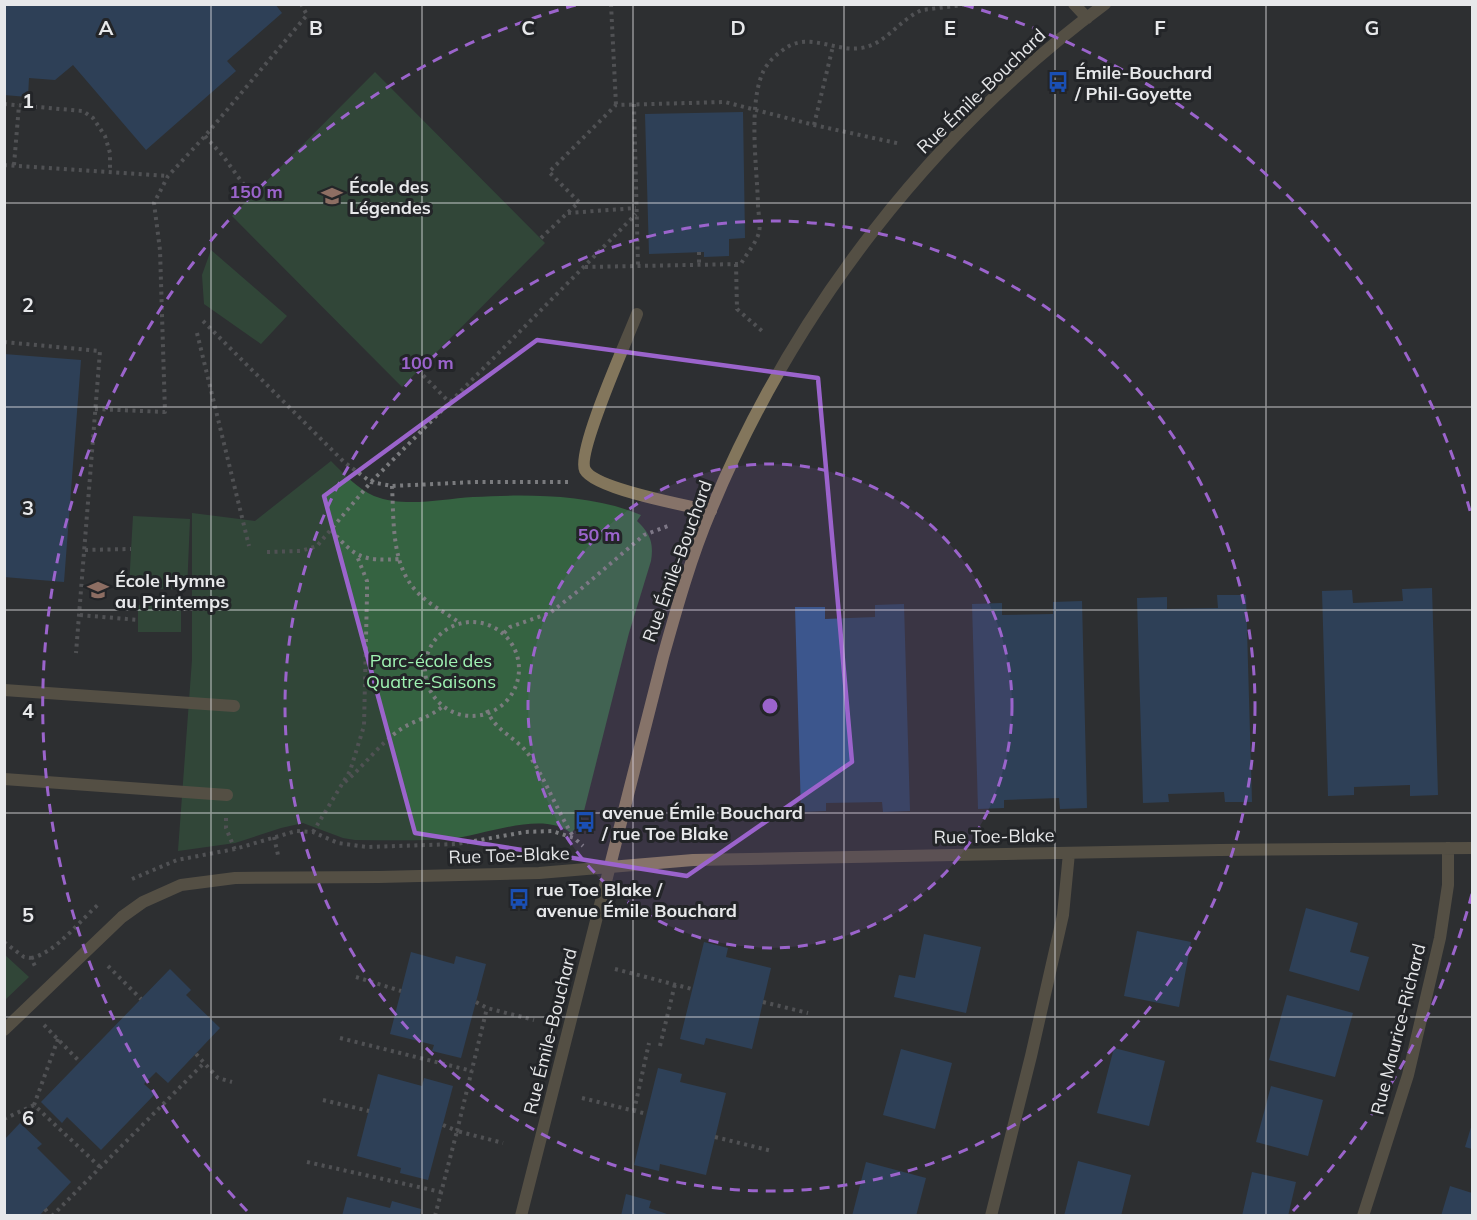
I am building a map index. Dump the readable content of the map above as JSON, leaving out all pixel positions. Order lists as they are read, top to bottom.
{
  "streets": {
    "street": ["Rue Émile-Bouchard", "Rue Toe-Blake", "Rue Maurice-Richard"]
  },
  "crossings": [
    ["Rue Émile-Bouchard", "Rue Toe-Blake"],
    ["Rue Toe-Blake", "Rue Maurice-Richard"]
  ],
  "parks": ["Parc-école des Quatre-Saisons"],
  "places": {
    "bus stop": ["Émile-Bouchard / Phil-Goyette", "avenue Émile Bouchard / rue Toe Blake", "rue Toe Blake / avenue Émile Bouchard"],
    "school or university": ["École des Légendes", "École Hymne au Printemps"]
  },
  "grid": {
    "columns": [
      "A",
      "B",
      "C",
      "D",
      "E",
      "F",
      "G"
    ],
    "rows": [
      "1",
      "2",
      "3",
      "4",
      "5",
      "6"
    ]
  },
  "rings": ["150 m", "100 m", "50 m"]
}
